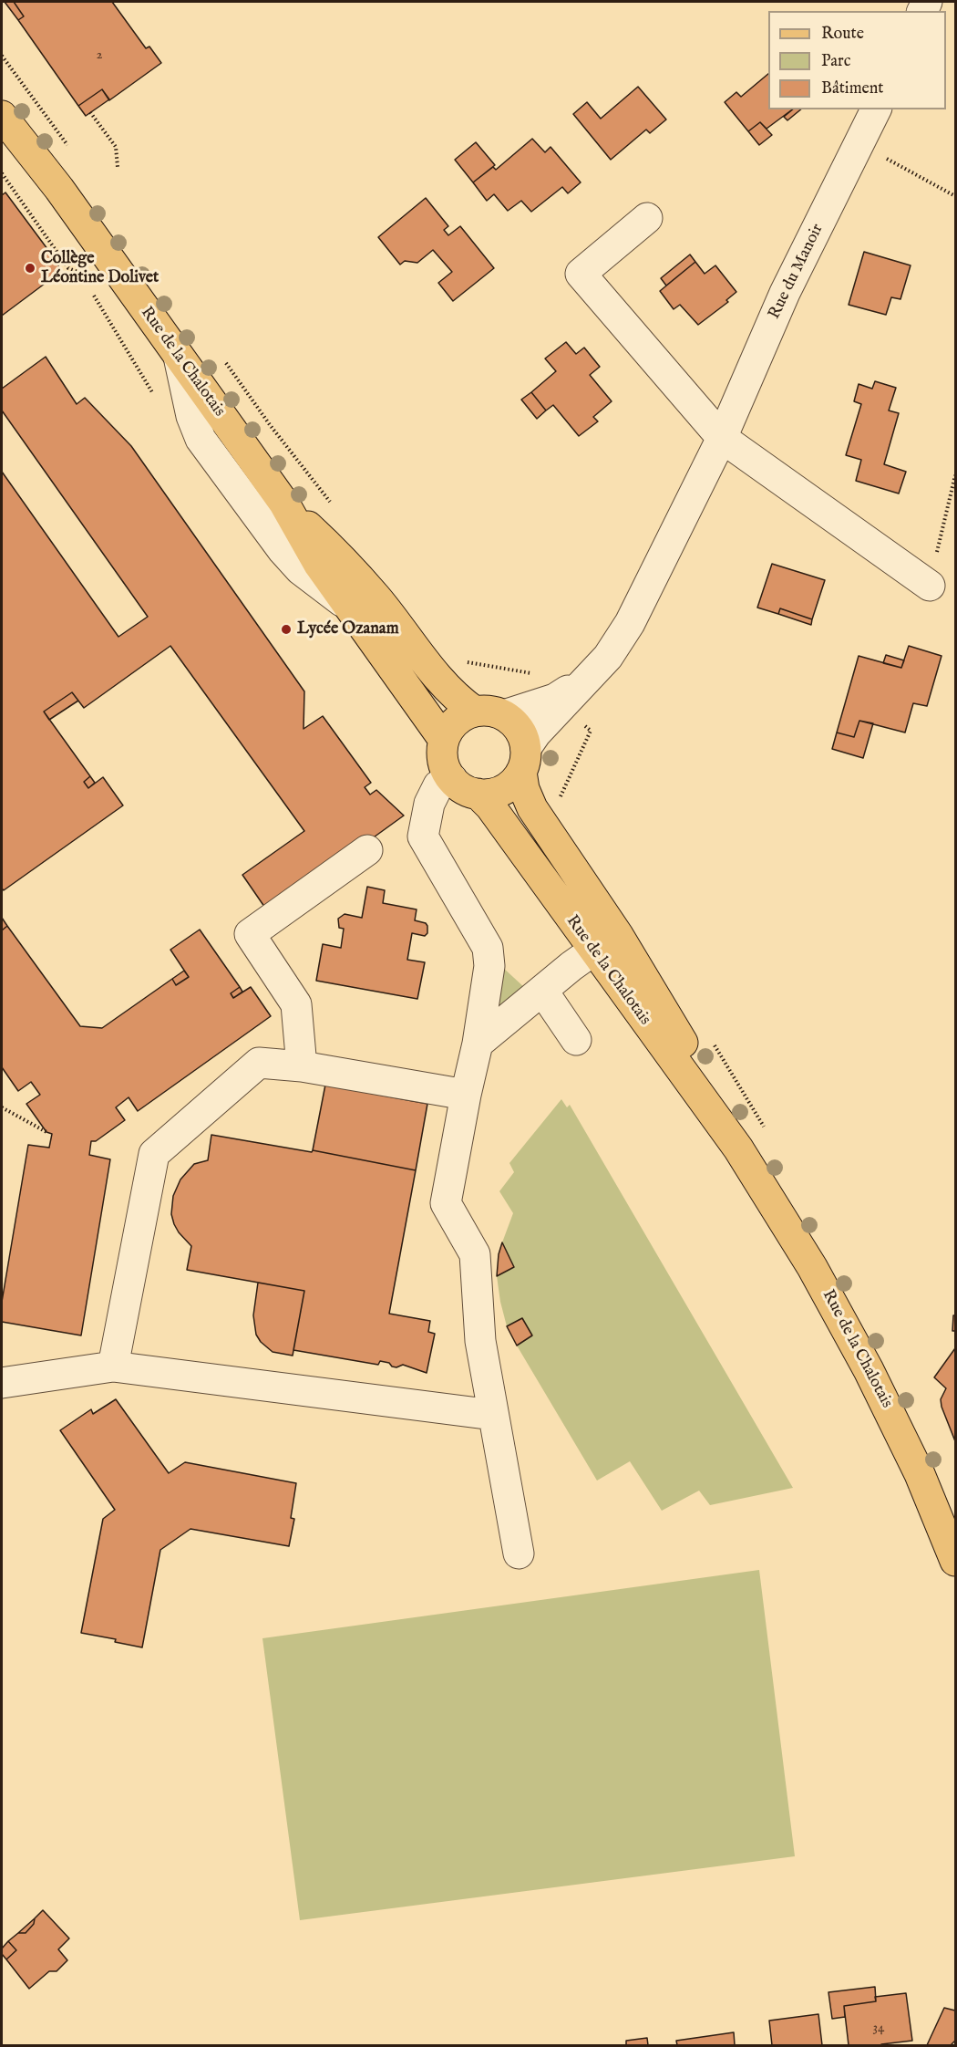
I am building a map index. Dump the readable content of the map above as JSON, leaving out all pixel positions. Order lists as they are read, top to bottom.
{
  "streets": {
    "main road": ["Rue de la Chalotais"],
    "street": ["Rue du Manoir"]
  },
  "crossings": [
    ["Rue du Manoir", "Rue de la Chalotais"]
  ],
  "places": ["Collège Léontine Dolivet", "Lycée Ozanam"],
  "house_numbers": ["2", "34"],
  "legend": ["Route", "Parc", "Bâtiment"]
}
